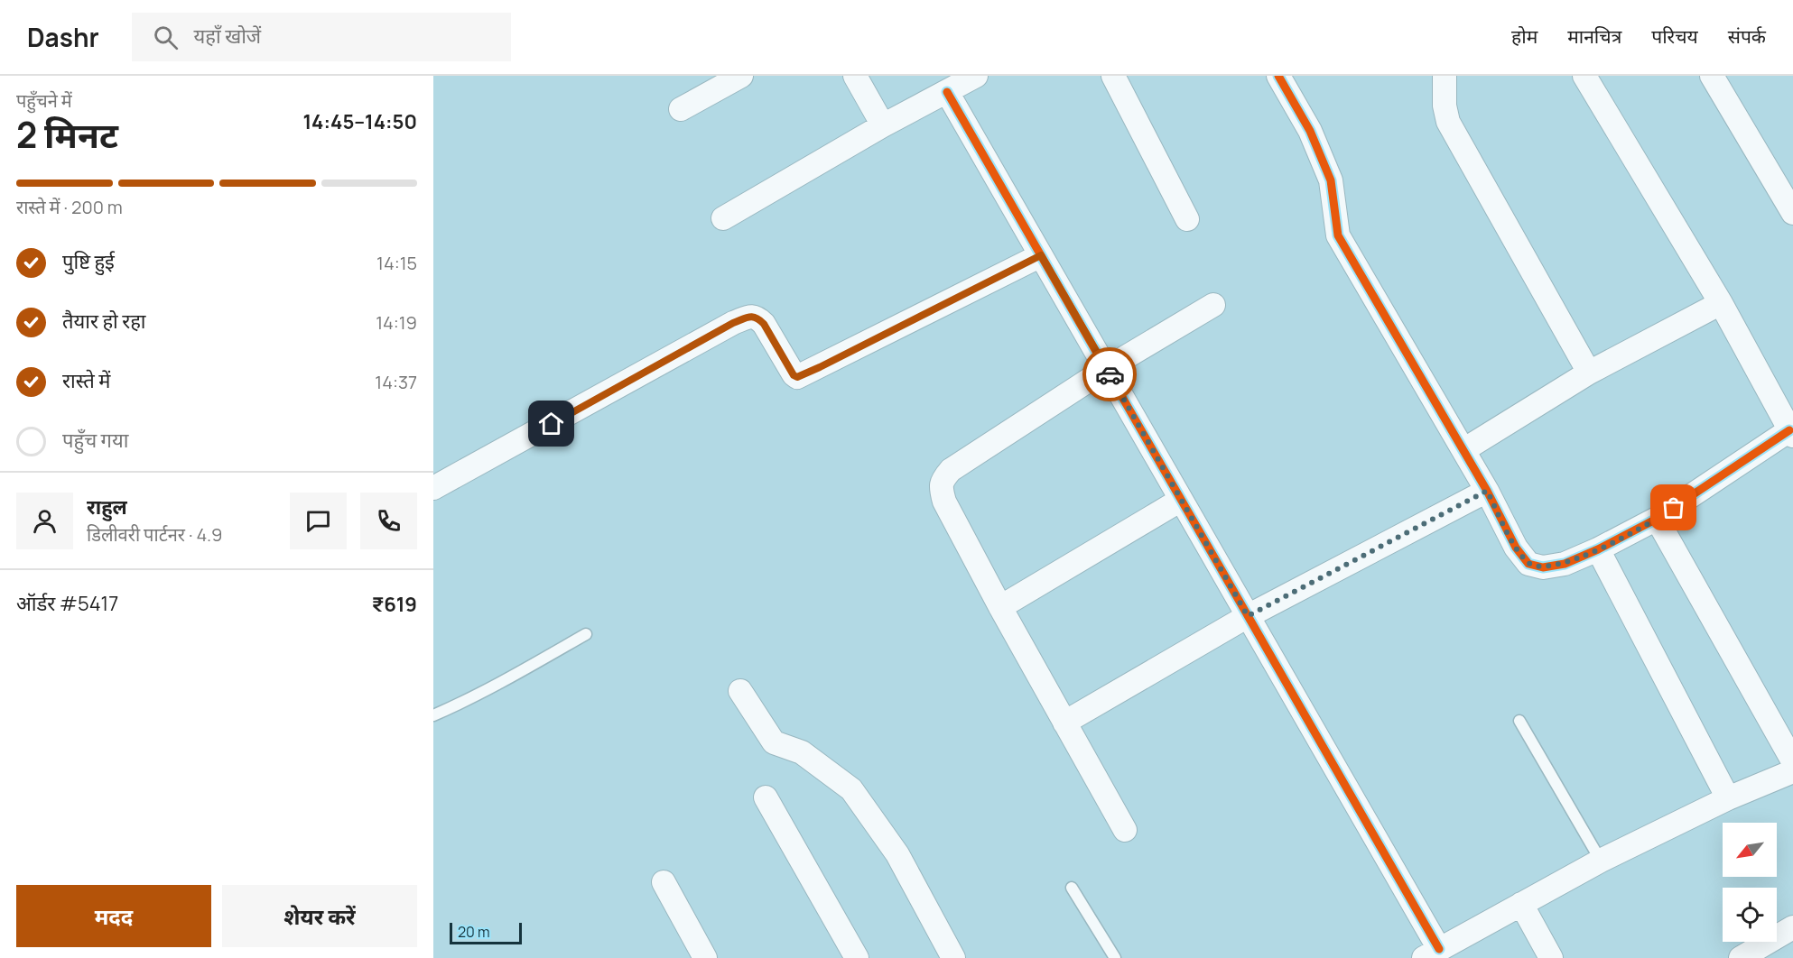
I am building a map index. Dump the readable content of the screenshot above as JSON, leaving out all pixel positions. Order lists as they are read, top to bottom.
{
  "scale_bar": "20 m",
  "north": "bottom left",
  "page": {
    "header": "Dashr",
    "search": "यहाँ खोजें",
    "nav": [
      "होम",
      "मानचित्र",
      "परिचय",
      "संपर्क"
    ],
    "heading": ["2 मिनट", "पहुँचने में", "14:45–14:50"],
    "panel": [
      "राहुल",
      "डिलीवरी पार्टनर · 4.9",
      "ऑर्डर #5417",
      "₹619"
    ],
    "bar": "रास्ते में · 200 m",
    "list": [
      ["पुष्टि हुई", "14:15"],
      ["तैयार हो रहा", "14:19"],
      ["रास्ते में", "14:37"],
      "पहुँच गया"
    ],
    "buttons": ["मदद", "शेयर करें"],
    "scale": "20 m"
  }
}
